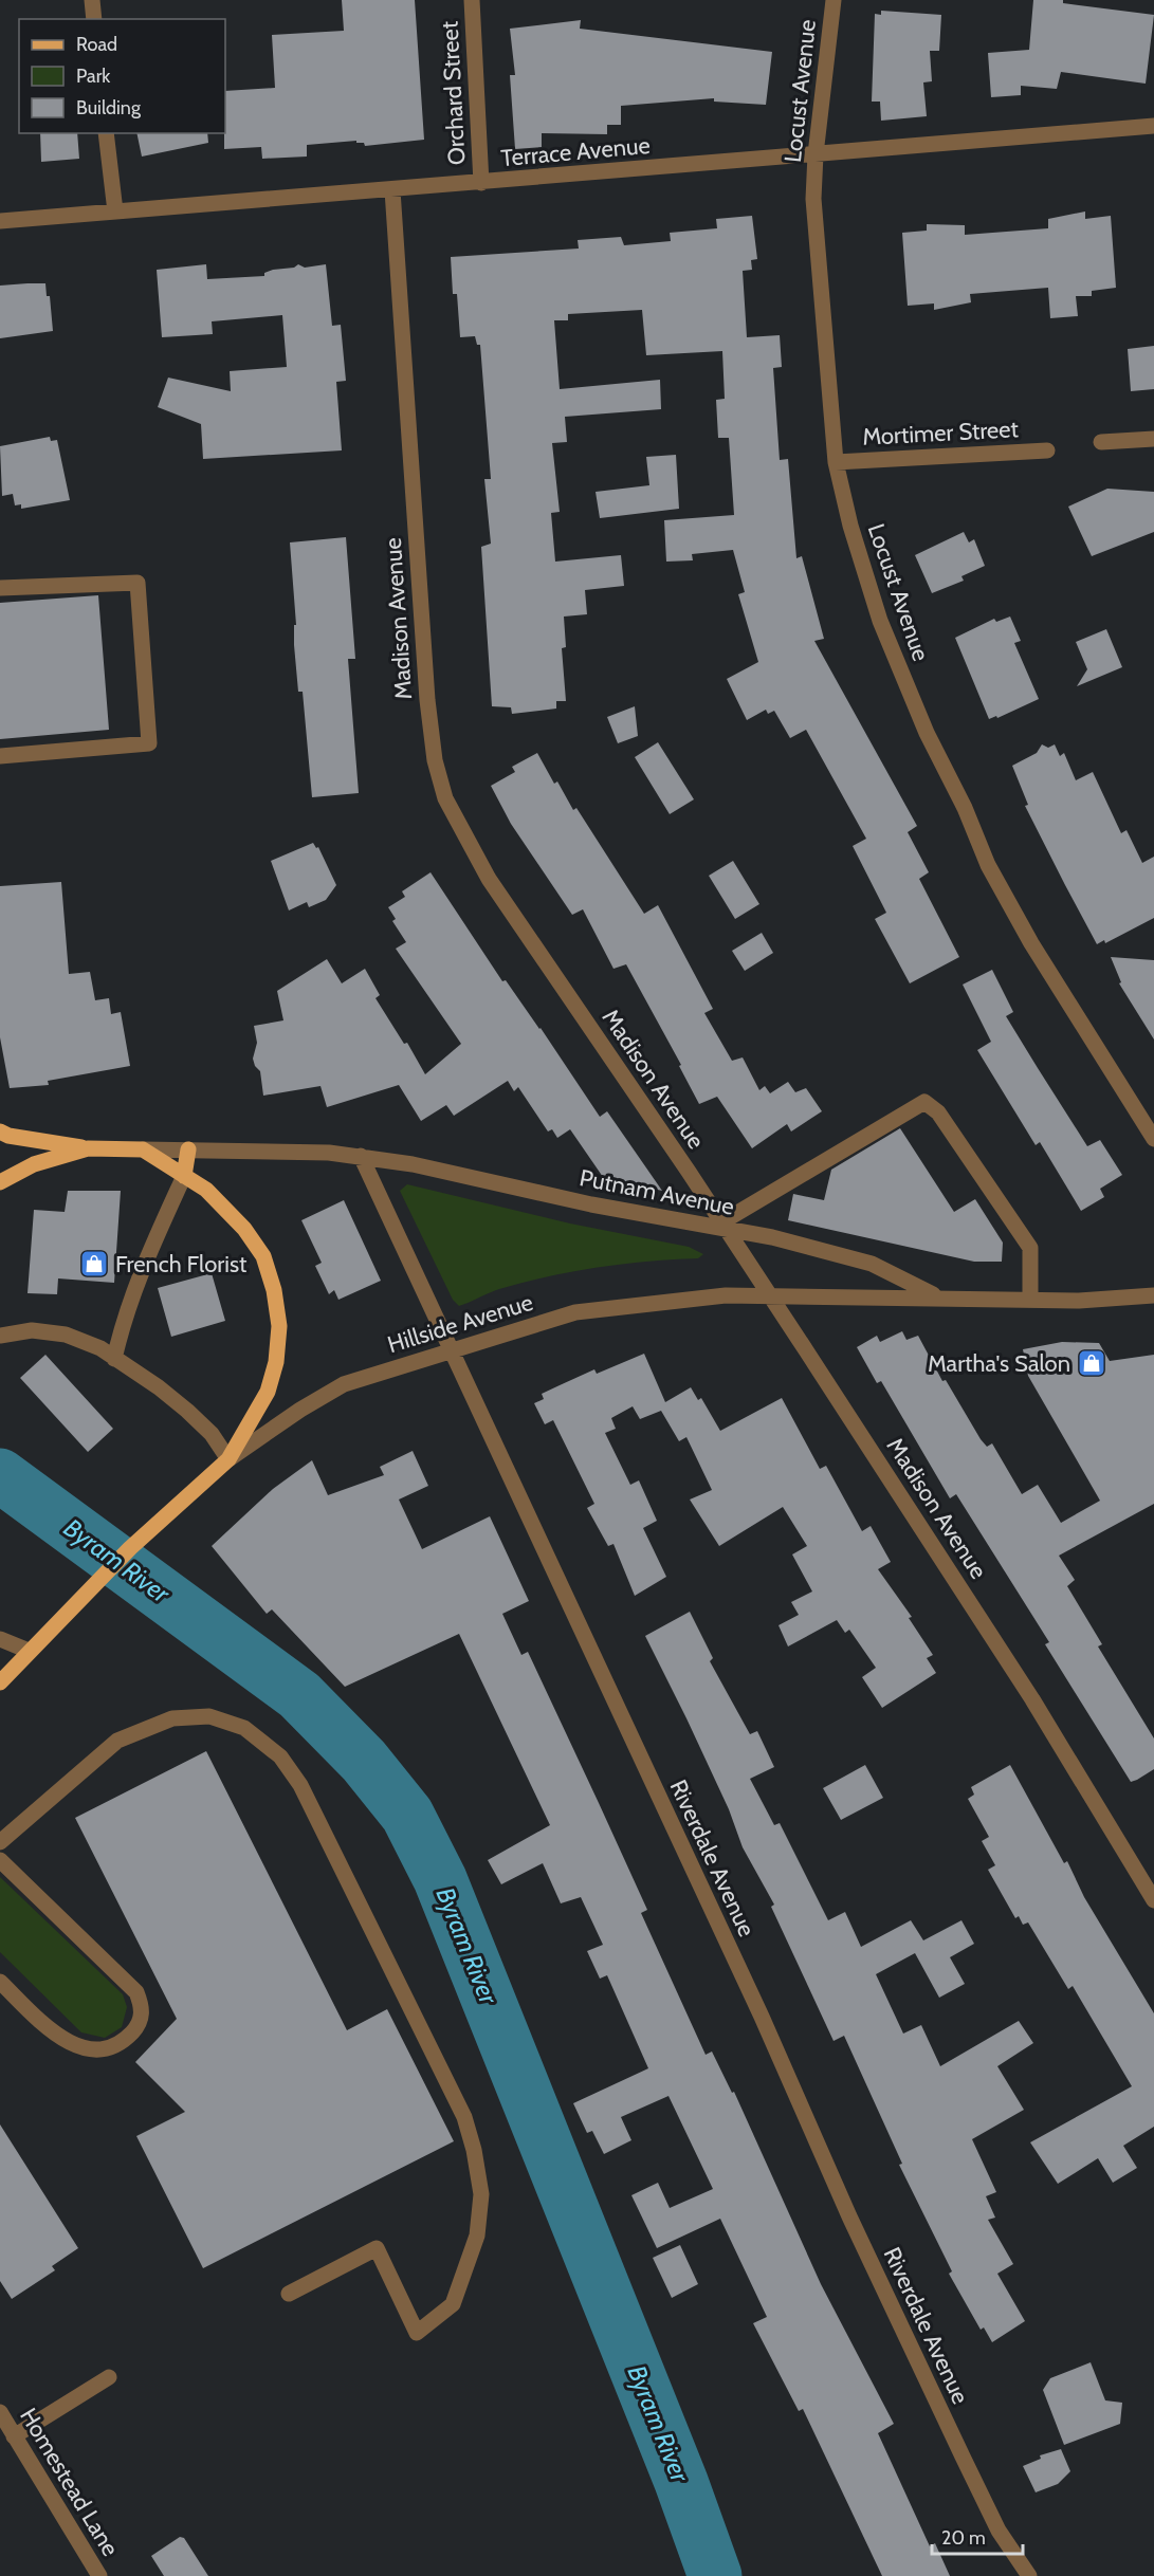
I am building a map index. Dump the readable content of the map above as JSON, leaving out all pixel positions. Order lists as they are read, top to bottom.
{
  "streets": {
    "main road": ["Putnam Avenue", "Hillside Avenue"],
    "street": [
      "Locust Avenue",
      "Orchard Street",
      "Terrace Avenue",
      "Mortimer Street",
      "Madison Avenue",
      "Riverdale Avenue",
      "Homestead Lane"
    ]
  },
  "crossings": [
    ["Locust Avenue", "Terrace Avenue"],
    ["Locust Avenue", "Mortimer Street"],
    ["Orchard Street", "Terrace Avenue"],
    ["Terrace Avenue", "Madison Avenue"],
    ["Madison Avenue", "Putnam Avenue"],
    ["Madison Avenue", "Hillside Avenue"],
    ["Putnam Avenue", "Hillside Avenue"],
    ["Putnam Avenue", "Riverdale Avenue"],
    ["Hillside Avenue", "Riverdale Avenue"]
  ],
  "water": ["Byram River"],
  "places": {
    "shop": ["French Florist", "Martha's Salon"]
  },
  "legend": ["Road", "Park", "Building"],
  "scale_bar": "20 m"
}
